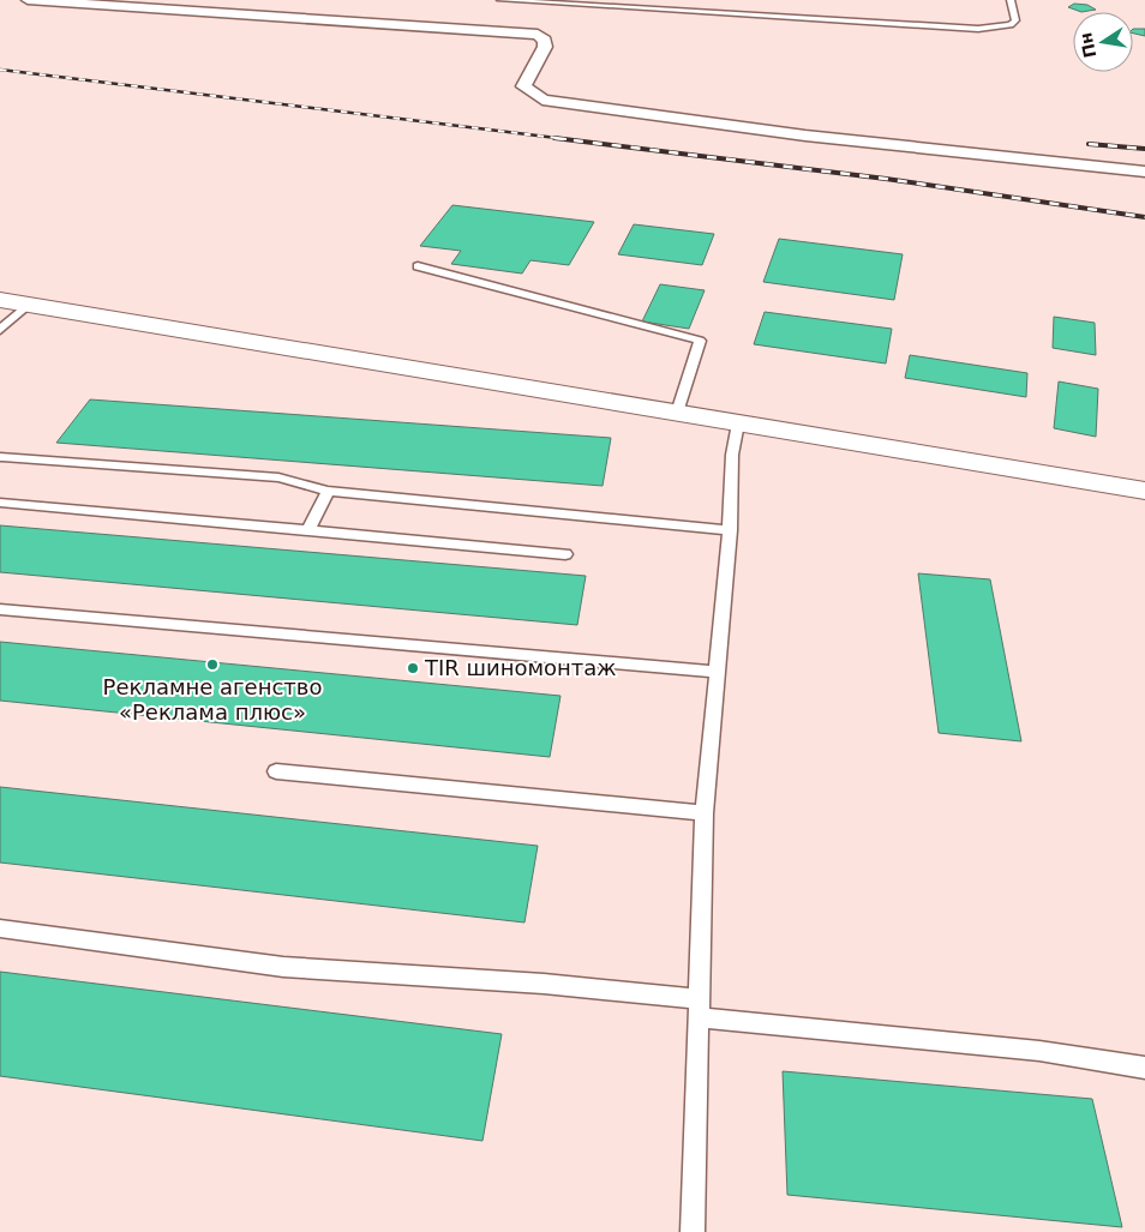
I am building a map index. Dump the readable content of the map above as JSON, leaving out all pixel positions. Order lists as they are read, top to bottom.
{
  "places": ["Рекламне агенство «Реклама плюс»", "TIR шиномонтаж"],
  "north": "left"
}
